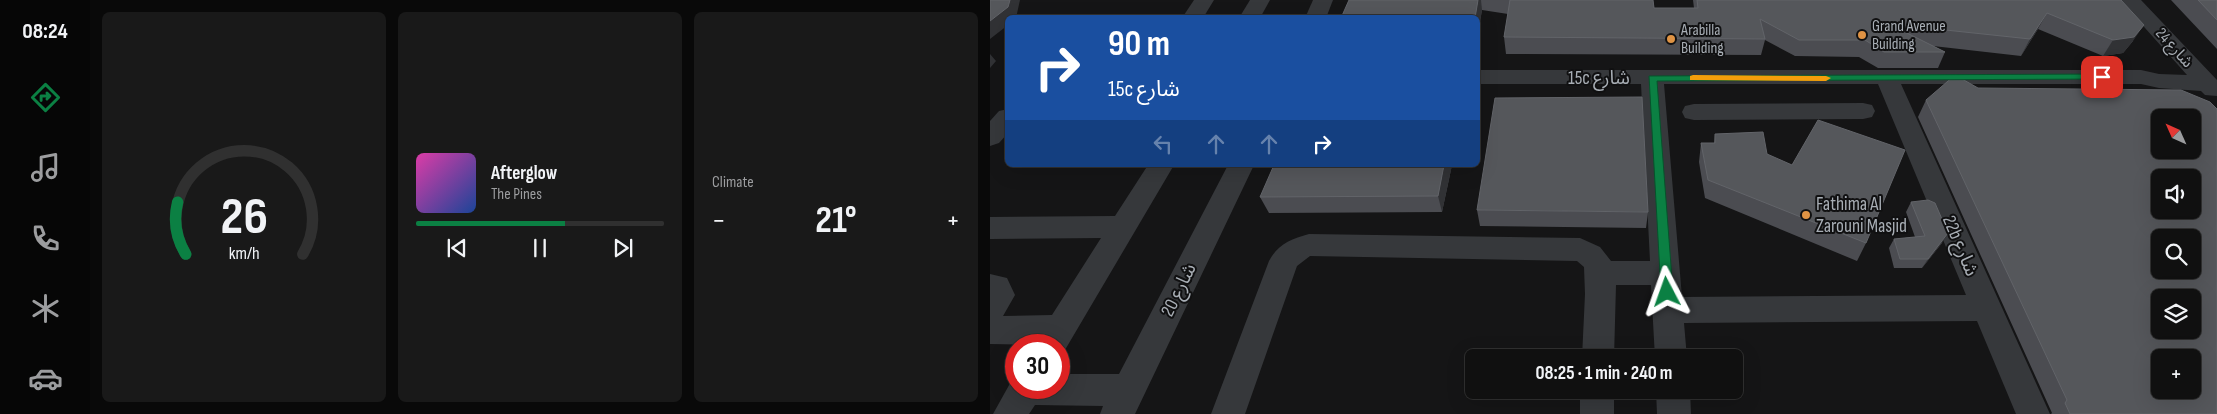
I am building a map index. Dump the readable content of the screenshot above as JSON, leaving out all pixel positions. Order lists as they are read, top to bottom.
{
  "streets": {
    "street": [
      "شارع 24",
      "15c شارع",
      "22b شارع",
      "شارع 20"
    ]
  },
  "crossings": [
    ["شارع 24", "15c شارع"],
    ["15c شارع", "22b شارع"]
  ],
  "places": ["Grand Avenue Building", "Arabilla Building", "Fathima Al Zarouni Masjid"],
  "north": "top left",
  "page": {
    "tabs": "08:24",
    "tile": "Climate",
    "turn": ["90 m", "15c شارع"],
    "map_buttons": "+",
    "song": ["Afterglow", "The Pines"],
    "heat": ["−", "21°", "+"],
    "limit": "30",
    "trip": "08:25 · 1 min · 240 m",
    "gauge": ["26", "km/h"]
  }
}
